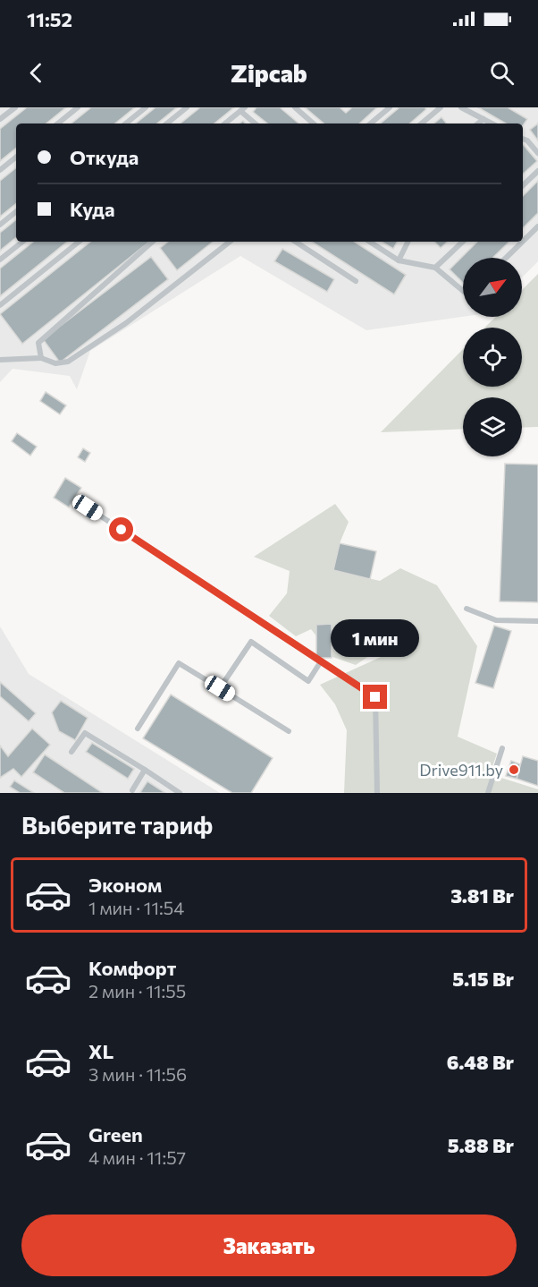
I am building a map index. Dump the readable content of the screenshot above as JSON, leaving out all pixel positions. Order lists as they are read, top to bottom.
{
  "places": ["Drive911.by"],
  "north": "top right",
  "page": {
    "status": "11:52",
    "header": "Zipcab",
    "banner": ["Откуда", "Куда"],
    "bubble": "1 мин",
    "heading": "Выберите тариф",
    "list": [
      {
        "name": "Эконом",
        "note": "1 мин · 11:54",
        "value": "3.81 Br"
      },
      {
        "name": "Комфорт",
        "note": "2 мин · 11:55",
        "value": "5.15 Br"
      },
      {
        "name": "XL",
        "note": "3 мин · 11:56",
        "value": "6.48 Br"
      },
      {
        "name": "Green",
        "note": "4 мин · 11:57",
        "value": "5.88 Br"
      }
    ],
    "buttons": "Заказать"
  }
}
